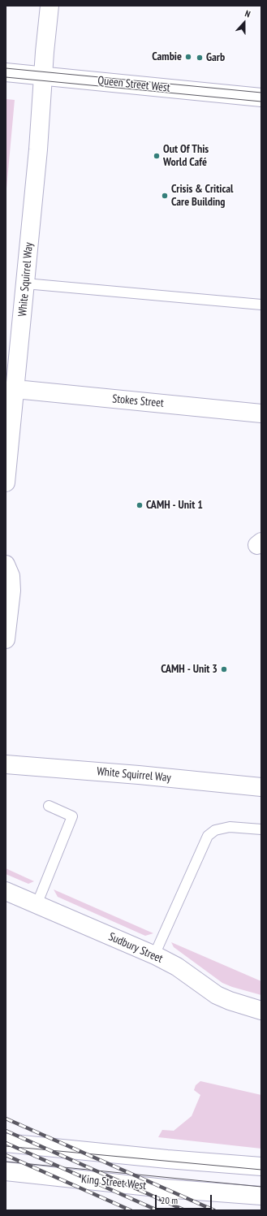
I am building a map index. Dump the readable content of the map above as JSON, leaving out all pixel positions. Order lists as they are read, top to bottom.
{
  "streets": {
    "street": [
      "Queen Street West",
      "White Squirrel Way",
      "Stokes Street",
      "Sudbury Street",
      "King Street West"
    ]
  },
  "crossings": [
    ["Queen Street West", "White Squirrel Way"],
    ["White Squirrel Way", "Stokes Street"]
  ],
  "places": [
    "Cambie",
    "Garb",
    "Out Of This World Café",
    "Crisis & Critical Care Building",
    "CAMH - Unit 1",
    "CAMH - Unit 3"
  ],
  "scale_bar": "20 m",
  "north": "top"
}
